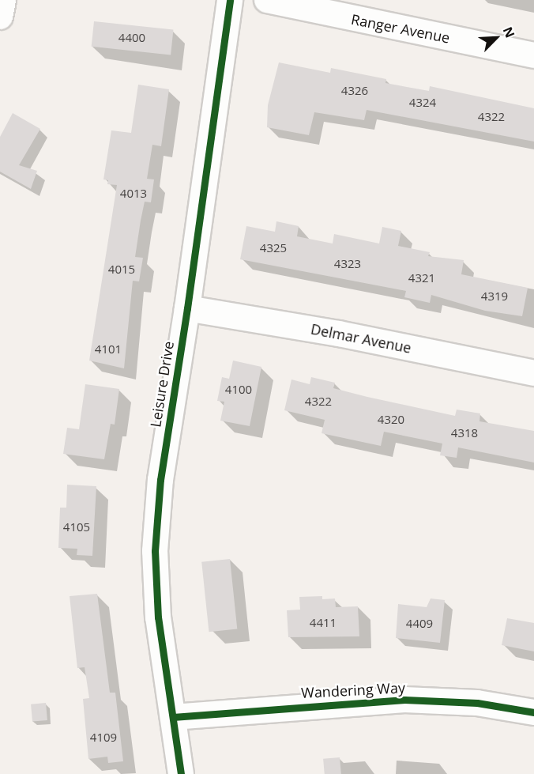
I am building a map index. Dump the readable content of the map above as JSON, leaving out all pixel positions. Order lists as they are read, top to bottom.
{
  "streets": {
    "street": [
      "Ranger Avenue",
      "Delmar Avenue",
      "Leisure Drive",
      "Wandering Way"
    ]
  },
  "crossings": [
    ["Delmar Avenue", "Leisure Drive"],
    ["Leisure Drive", "Wandering Way"]
  ],
  "house_numbers": [
    "4400",
    "4326",
    "4324",
    "4322",
    "4013",
    "4325",
    "4323",
    "4015",
    "4321",
    "4319",
    "4101",
    "4100",
    "4322",
    "4320",
    "4318",
    "4105",
    "4411",
    "4409",
    "4109"
  ],
  "north": "top right"
}
